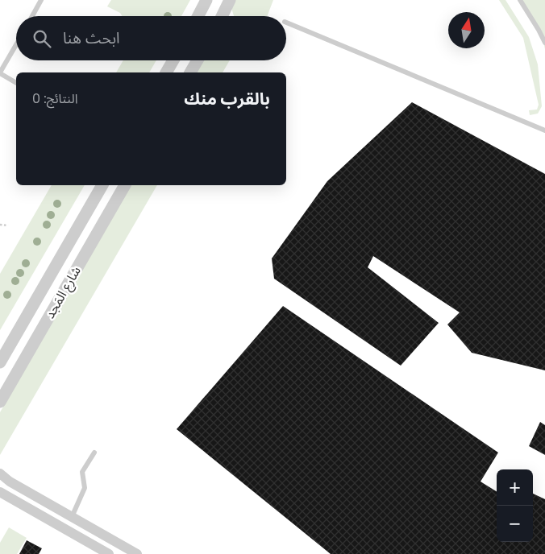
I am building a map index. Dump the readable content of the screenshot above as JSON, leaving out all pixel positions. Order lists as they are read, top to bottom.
{
  "streets": {
    "street": ["شارع المَجد"]
  },
  "north": "top",
  "page": {
    "search": "ابحث هنا",
    "heading": ["بالقرب منك", "النتائج: 0"],
    "map_buttons": ["+", "−"]
  }
}
